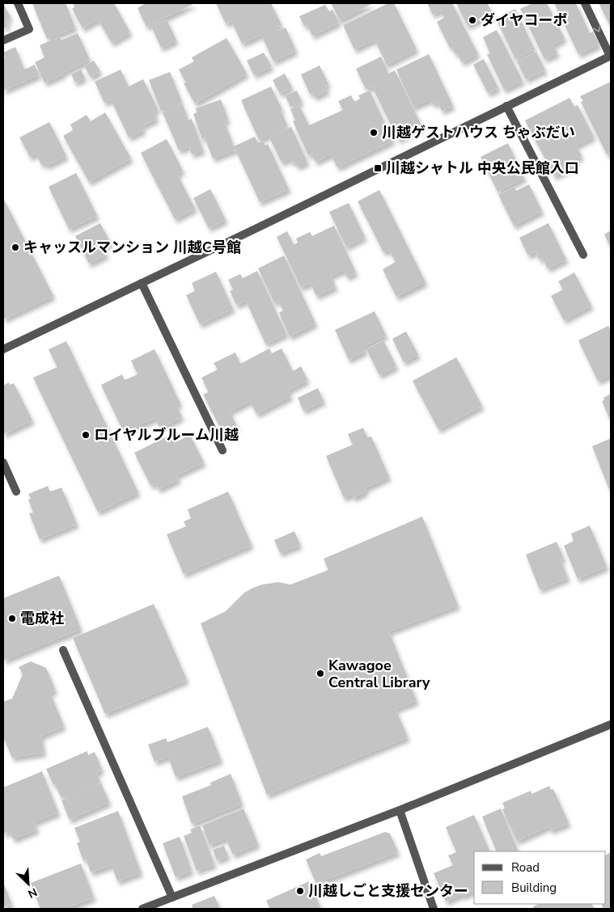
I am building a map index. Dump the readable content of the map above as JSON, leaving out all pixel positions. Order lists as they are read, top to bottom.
{
  "places": {
    "other": [
      "ダイヤコーポ",
      "川越ゲストハウス ちゃぶだい",
      "キャッスルマンション 川越C号館",
      "ロイヤルブルーム川越",
      "電成社",
      "Kawagoe Central Library",
      "川越しごと支援センター"
    ],
    "transit": ["川越シャトル 中央公民館入口"]
  },
  "legend": ["Road", "Building"],
  "north": "bottom right"
}
